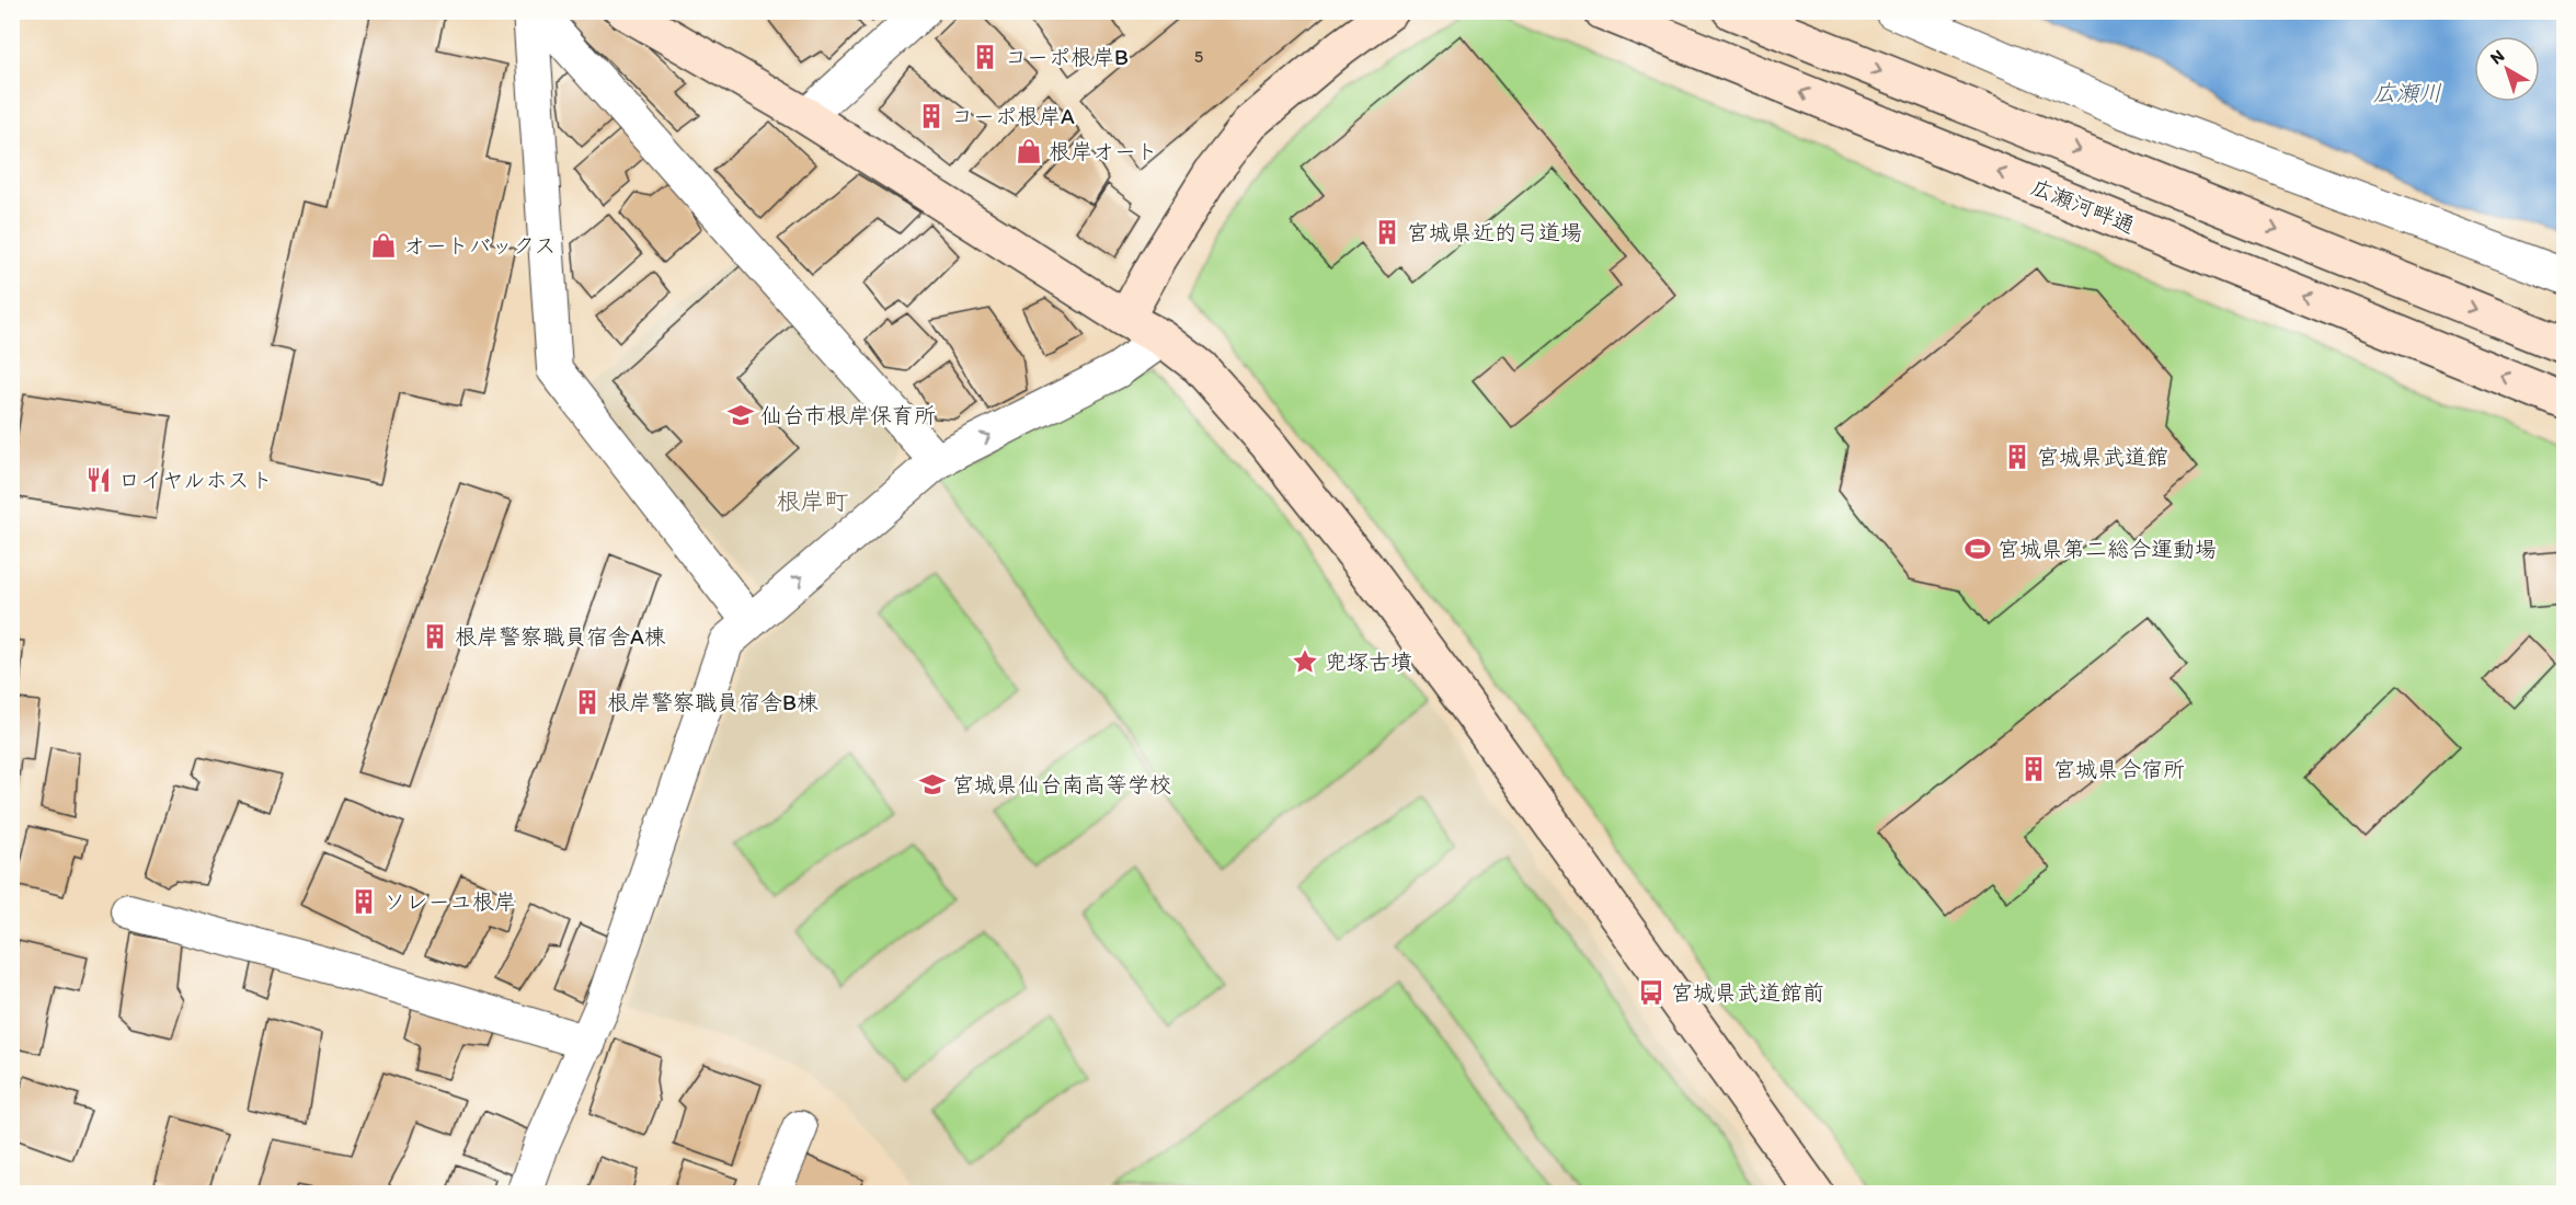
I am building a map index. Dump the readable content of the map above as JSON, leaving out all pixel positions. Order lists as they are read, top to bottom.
{
  "streets": {
    "street": ["広瀬河畔通"]
  },
  "districts": ["根岸町"],
  "water": ["広瀬川"],
  "places": {
    "building": [
      "コーポ根岸B",
      "コーポ根岸A",
      "宮城県近的弓道場",
      "宮城県武道館",
      "根岸警察職員宿舎A棟",
      "根岸警察職員宿舎B棟",
      "宮城県合宿所",
      "ソレーユ根岸"
    ],
    "shop": ["根岸オート", "オートバックス"],
    "school or university": ["仙台市根岸保育所", "宮城県仙台南高等学校"],
    "restaurant": ["ロイヤルホスト"],
    "sports": ["宮城県第二総合運動場"],
    "place": ["兜塚古墳"],
    "bus stop": ["宮城県武道館前"]
  },
  "house_numbers": ["5"],
  "north": "top left"
}
